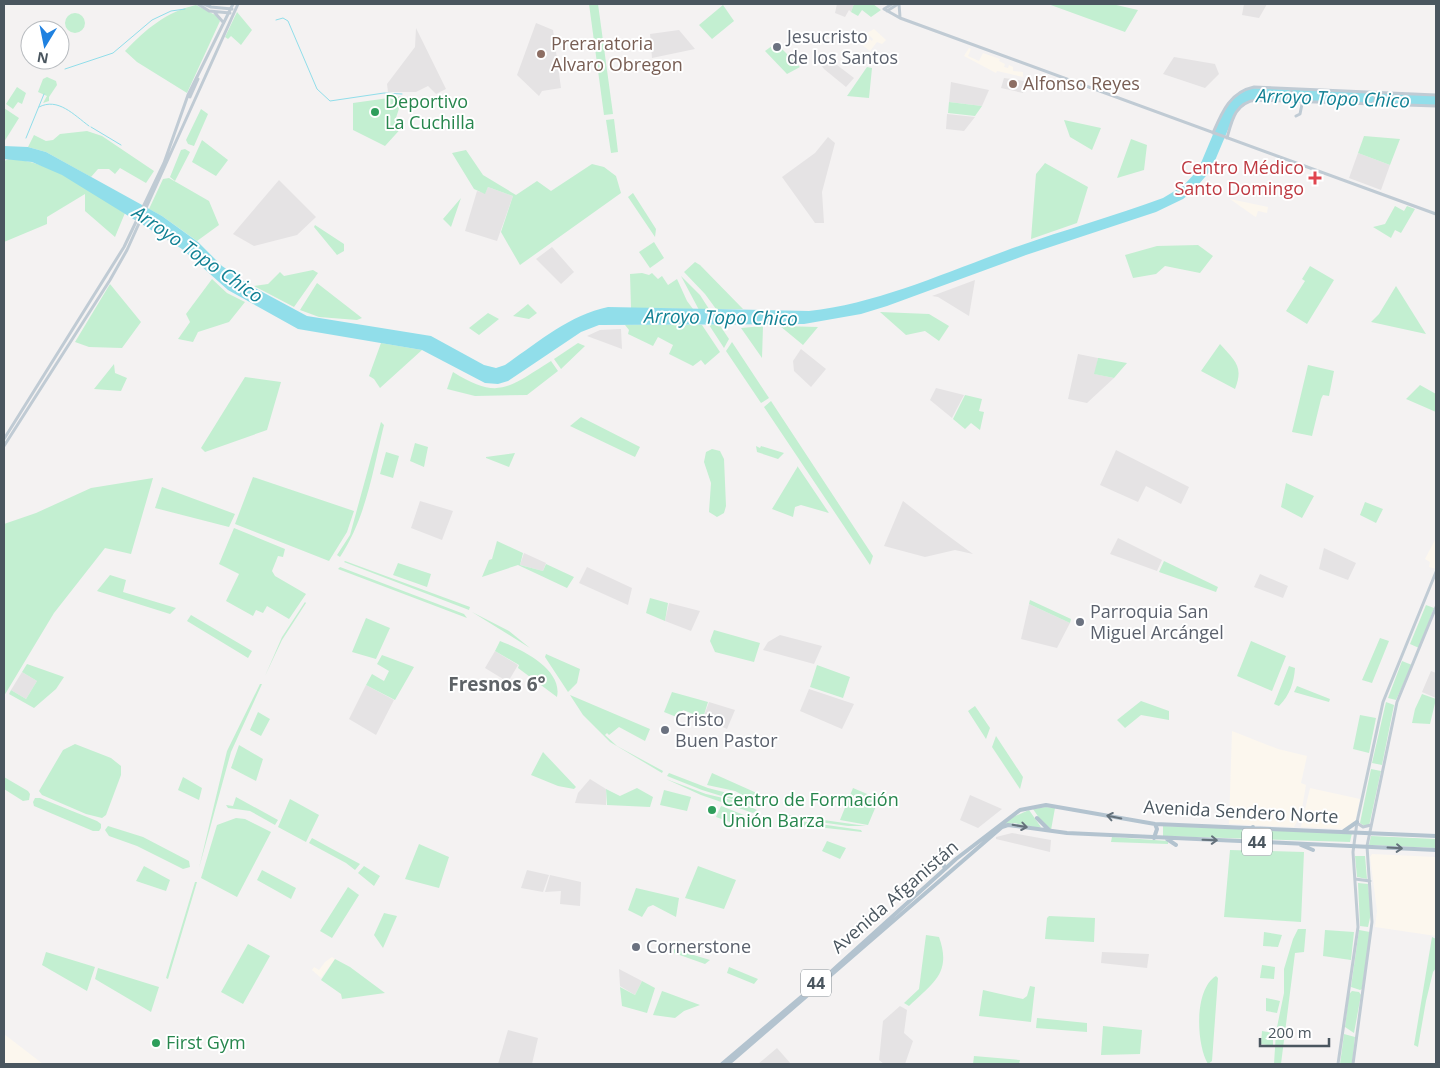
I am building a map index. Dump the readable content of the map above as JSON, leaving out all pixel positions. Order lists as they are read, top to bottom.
{
  "streets": {
    "main road": ["Avenida Sendero Norte", "44", "Avenida Afganistán"]
  },
  "crossings": [
    ["Avenida Sendero Norte", "44"],
    ["Avenida Sendero Norte", "Avenida Afganistán"]
  ],
  "districts": ["Fresnos 6°"],
  "water": ["Arroyo Topo Chico"],
  "places": {
    "other": [
      "Jesucristo de los Santos",
      "Preraratoria Alvaro Obregon",
      "Alfonso Reyes",
      "Deportivo La Cuchilla",
      "Parroquia San Miguel Arcángel",
      "Cristo Buen Pastor",
      "Centro de Formación Unión Barza",
      "Cornerstone",
      "First Gym"
    ],
    "health": ["Centro Médico Santo Domingo"]
  },
  "scale_bar": "200 m",
  "north": "bottom"
}
